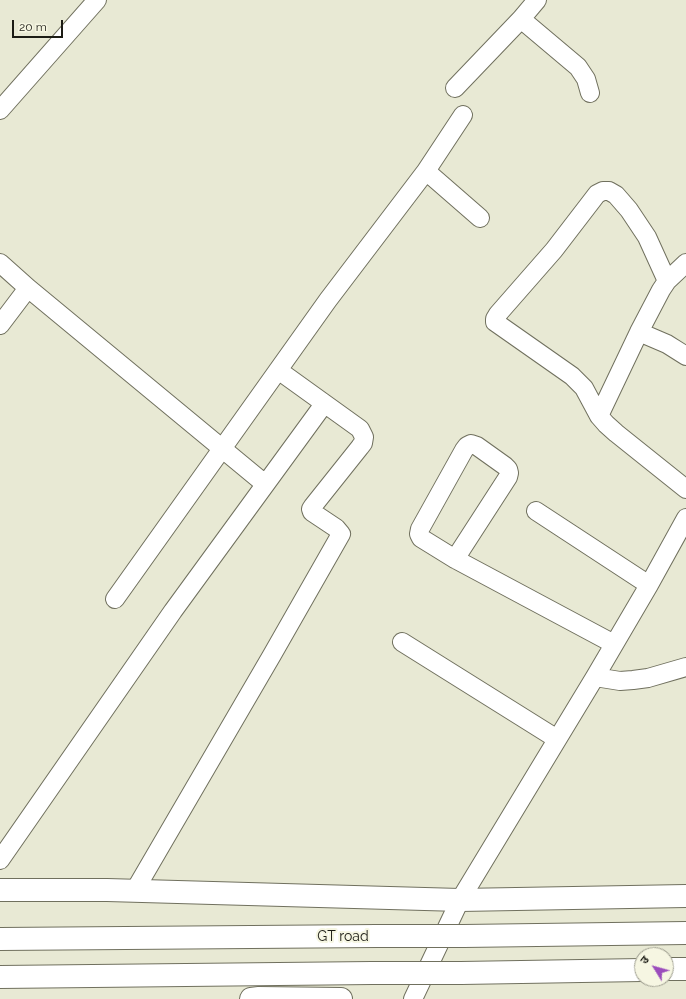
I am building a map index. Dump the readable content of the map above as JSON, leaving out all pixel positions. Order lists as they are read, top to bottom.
{
  "streets": {
    "main road": ["GT road"]
  },
  "scale_bar": "20 m",
  "north": "top left"
}
